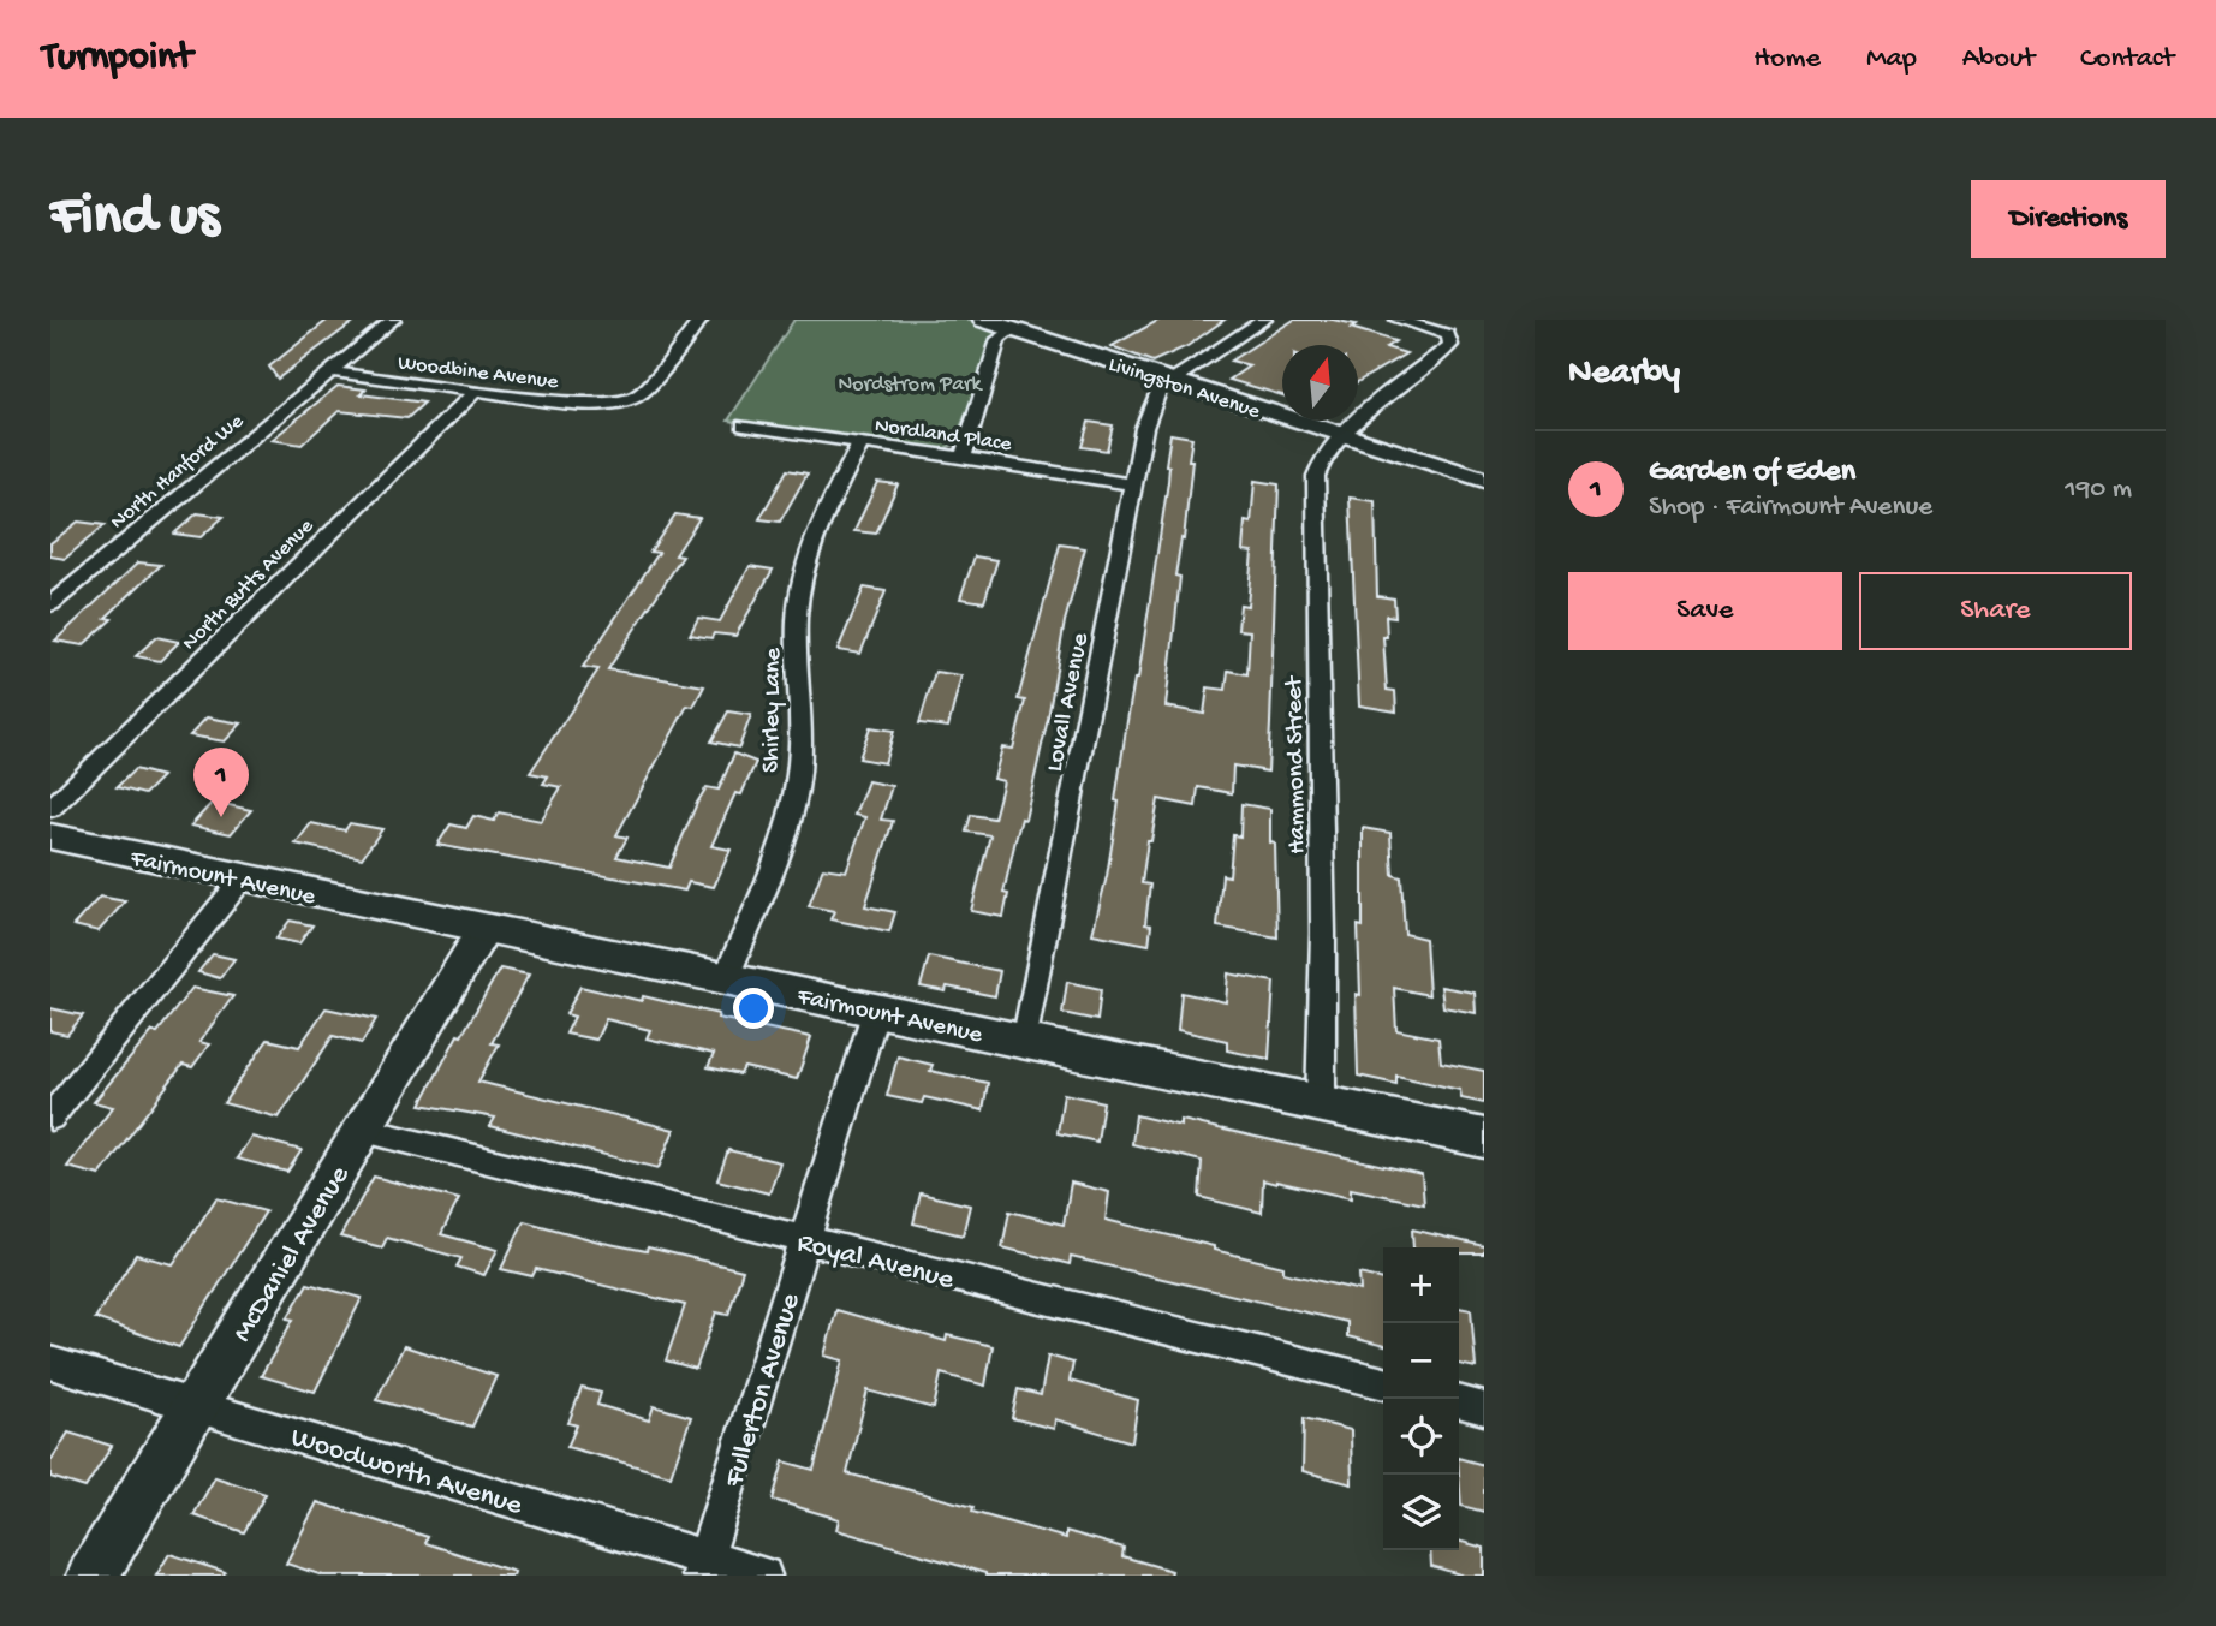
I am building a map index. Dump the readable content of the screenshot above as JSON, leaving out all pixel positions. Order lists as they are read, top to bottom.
{
  "streets": {
    "main road": ["Fairmount Avenue"],
    "street": [
      "Woodbine Avenue",
      "Livingston Avenue",
      "Nordland Place",
      "North Hanford We",
      "North Butts Avenue",
      "Lovall Avenue",
      "Shirley Lane",
      "Hammond Street",
      "McDaniel Avenue",
      "Royal Avenue",
      "Fullerton Avenue",
      "Woodworth Avenue"
    ]
  },
  "crossings": [
    ["Woodbine Avenue", "North Hanford We"],
    ["Woodbine Avenue", "North Butts Avenue"],
    ["Livingston Avenue", "Lovall Avenue"],
    ["Livingston Avenue", "Hammond Street"],
    ["Nordland Place", "Lovall Avenue"],
    ["Nordland Place", "Shirley Lane"],
    ["Lovall Avenue", "Fairmount Avenue"],
    ["Shirley Lane", "Fairmount Avenue"],
    ["Hammond Street", "Fairmount Avenue"],
    ["Fairmount Avenue", "McDaniel Avenue"],
    ["Fairmount Avenue", "Fullerton Avenue"],
    ["McDaniel Avenue", "Royal Avenue"],
    ["McDaniel Avenue", "Woodworth Avenue"],
    ["Royal Avenue", "Fullerton Avenue"],
    ["Fullerton Avenue", "Woodworth Avenue"]
  ],
  "parks": ["Nordstrom Park"],
  "north": "top",
  "page": {
    "header": "Turnpoint",
    "nav": [
      "Home",
      "Map",
      "About",
      "Contact"
    ],
    "buttons": [
      "Directions",
      ["Save", "Share"]
    ],
    "title": "Find us",
    "heading": "Nearby",
    "list": [
      {
        "mark": "1",
        "name": "Garden of Eden",
        "note": "Shop · Fairmount Avenue",
        "value": "190 m"
      }
    ],
    "pins": "1",
    "map_buttons": ["+", "−"]
  }
}
